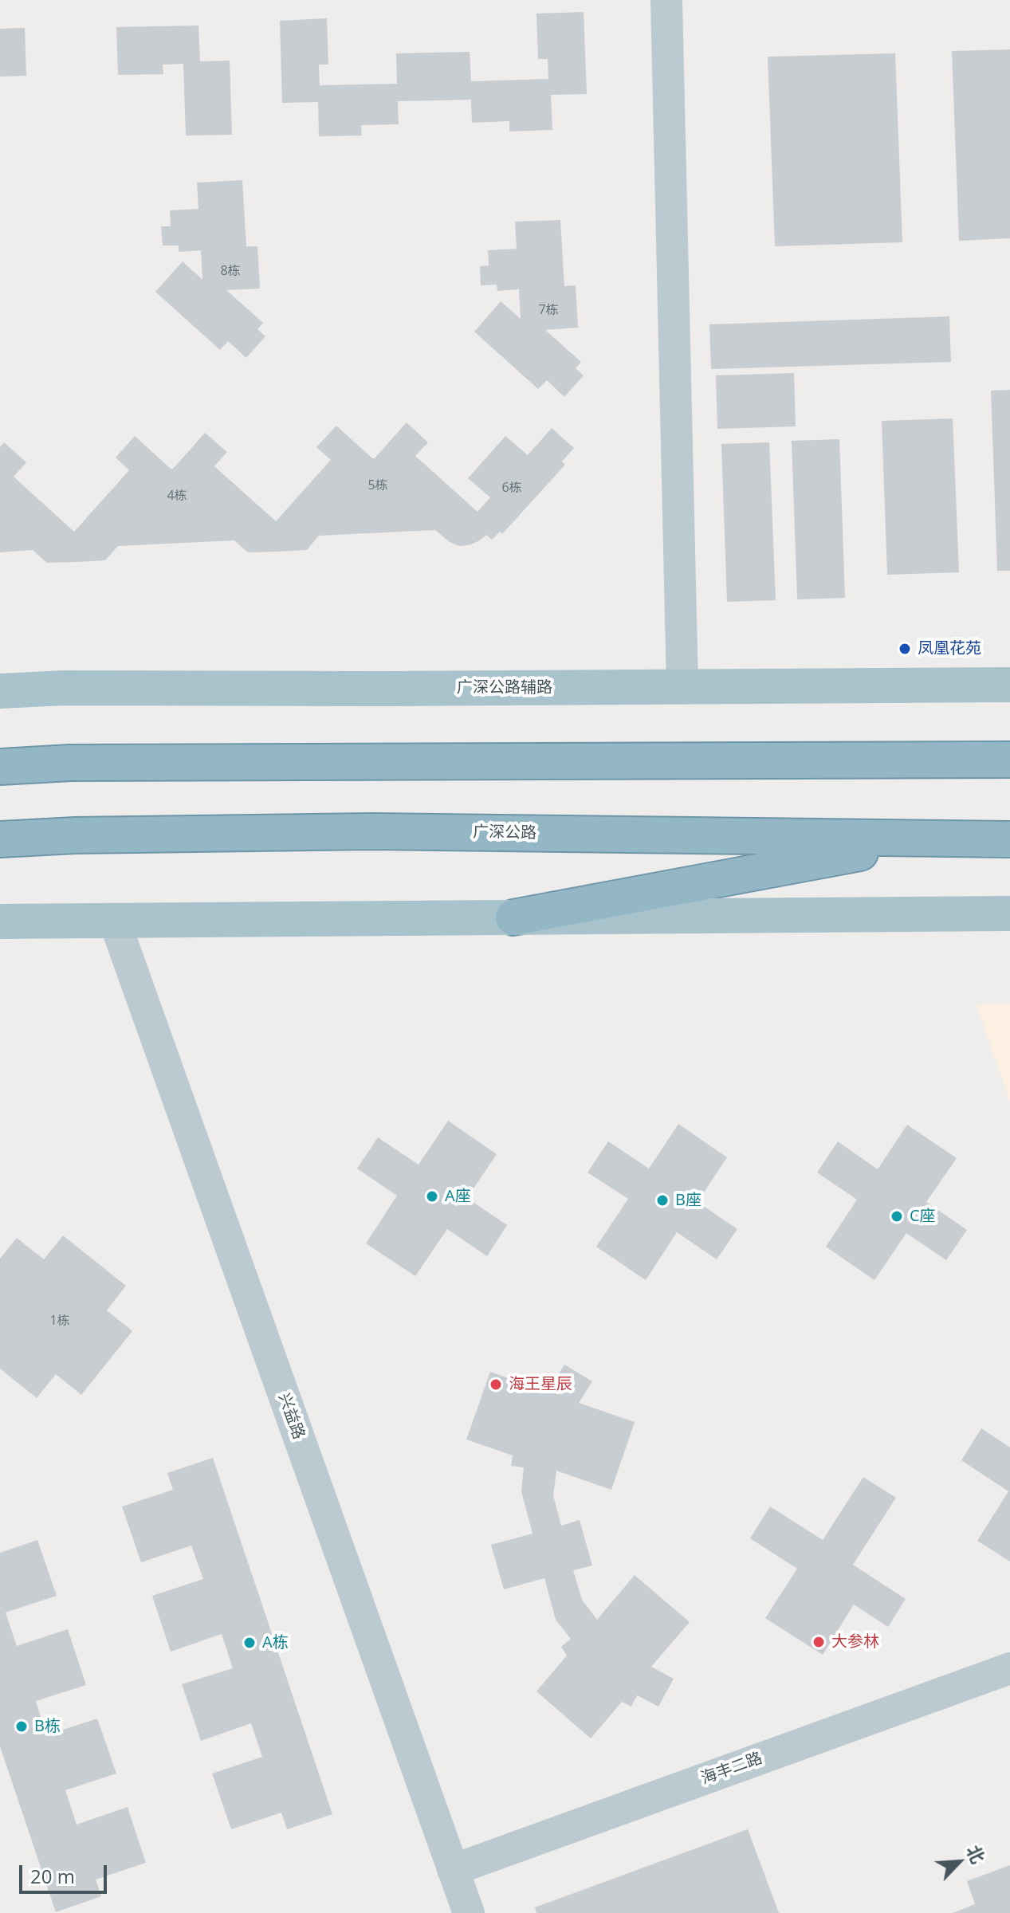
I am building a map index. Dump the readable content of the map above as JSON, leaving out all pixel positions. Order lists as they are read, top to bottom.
{
  "streets": {
    "highway": ["广深公路"],
    "main road": ["广深公路辅路"],
    "street": ["兴益路", "海丰二路"]
  },
  "crossings": [
    ["兴益路", "海丰二路"]
  ],
  "places": [
    "凤凰花苑",
    "A座",
    "B座",
    "C座",
    "海王星辰",
    "大参林",
    "A栋",
    "B栋"
  ],
  "house_numbers": [
    "8栋",
    "7栋",
    "5栋",
    "6栋",
    "4栋",
    "1栋"
  ],
  "scale_bar": "20 m",
  "north": "top right"
}
